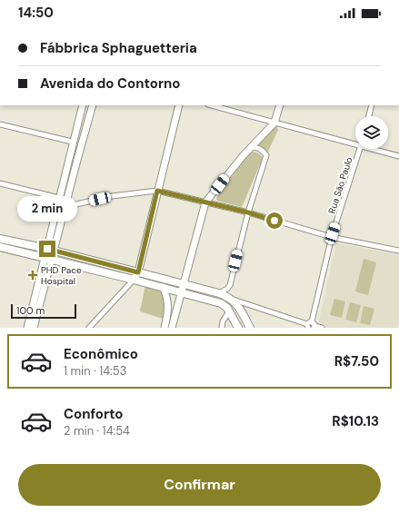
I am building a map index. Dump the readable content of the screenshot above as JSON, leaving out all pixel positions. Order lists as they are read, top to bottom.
{
  "streets": {
    "street": ["Rua São Paulo"]
  },
  "places": {
    "health": ["PHD Pace Hospital"]
  },
  "scale_bar": "100 m",
  "page": {
    "status": "14:50",
    "banner": ["Fábbrica Sphaguetteria", "Avenida do Contorno"],
    "bubble": "2 min",
    "scale": "100 m",
    "list": [
      {
        "name": "Econômico",
        "note": "1 min · 14:53",
        "value": "R$7.50"
      },
      {
        "name": "Conforto",
        "note": "2 min · 14:54",
        "value": "R$10.13"
      }
    ],
    "buttons": "Confirmar"
  }
}
